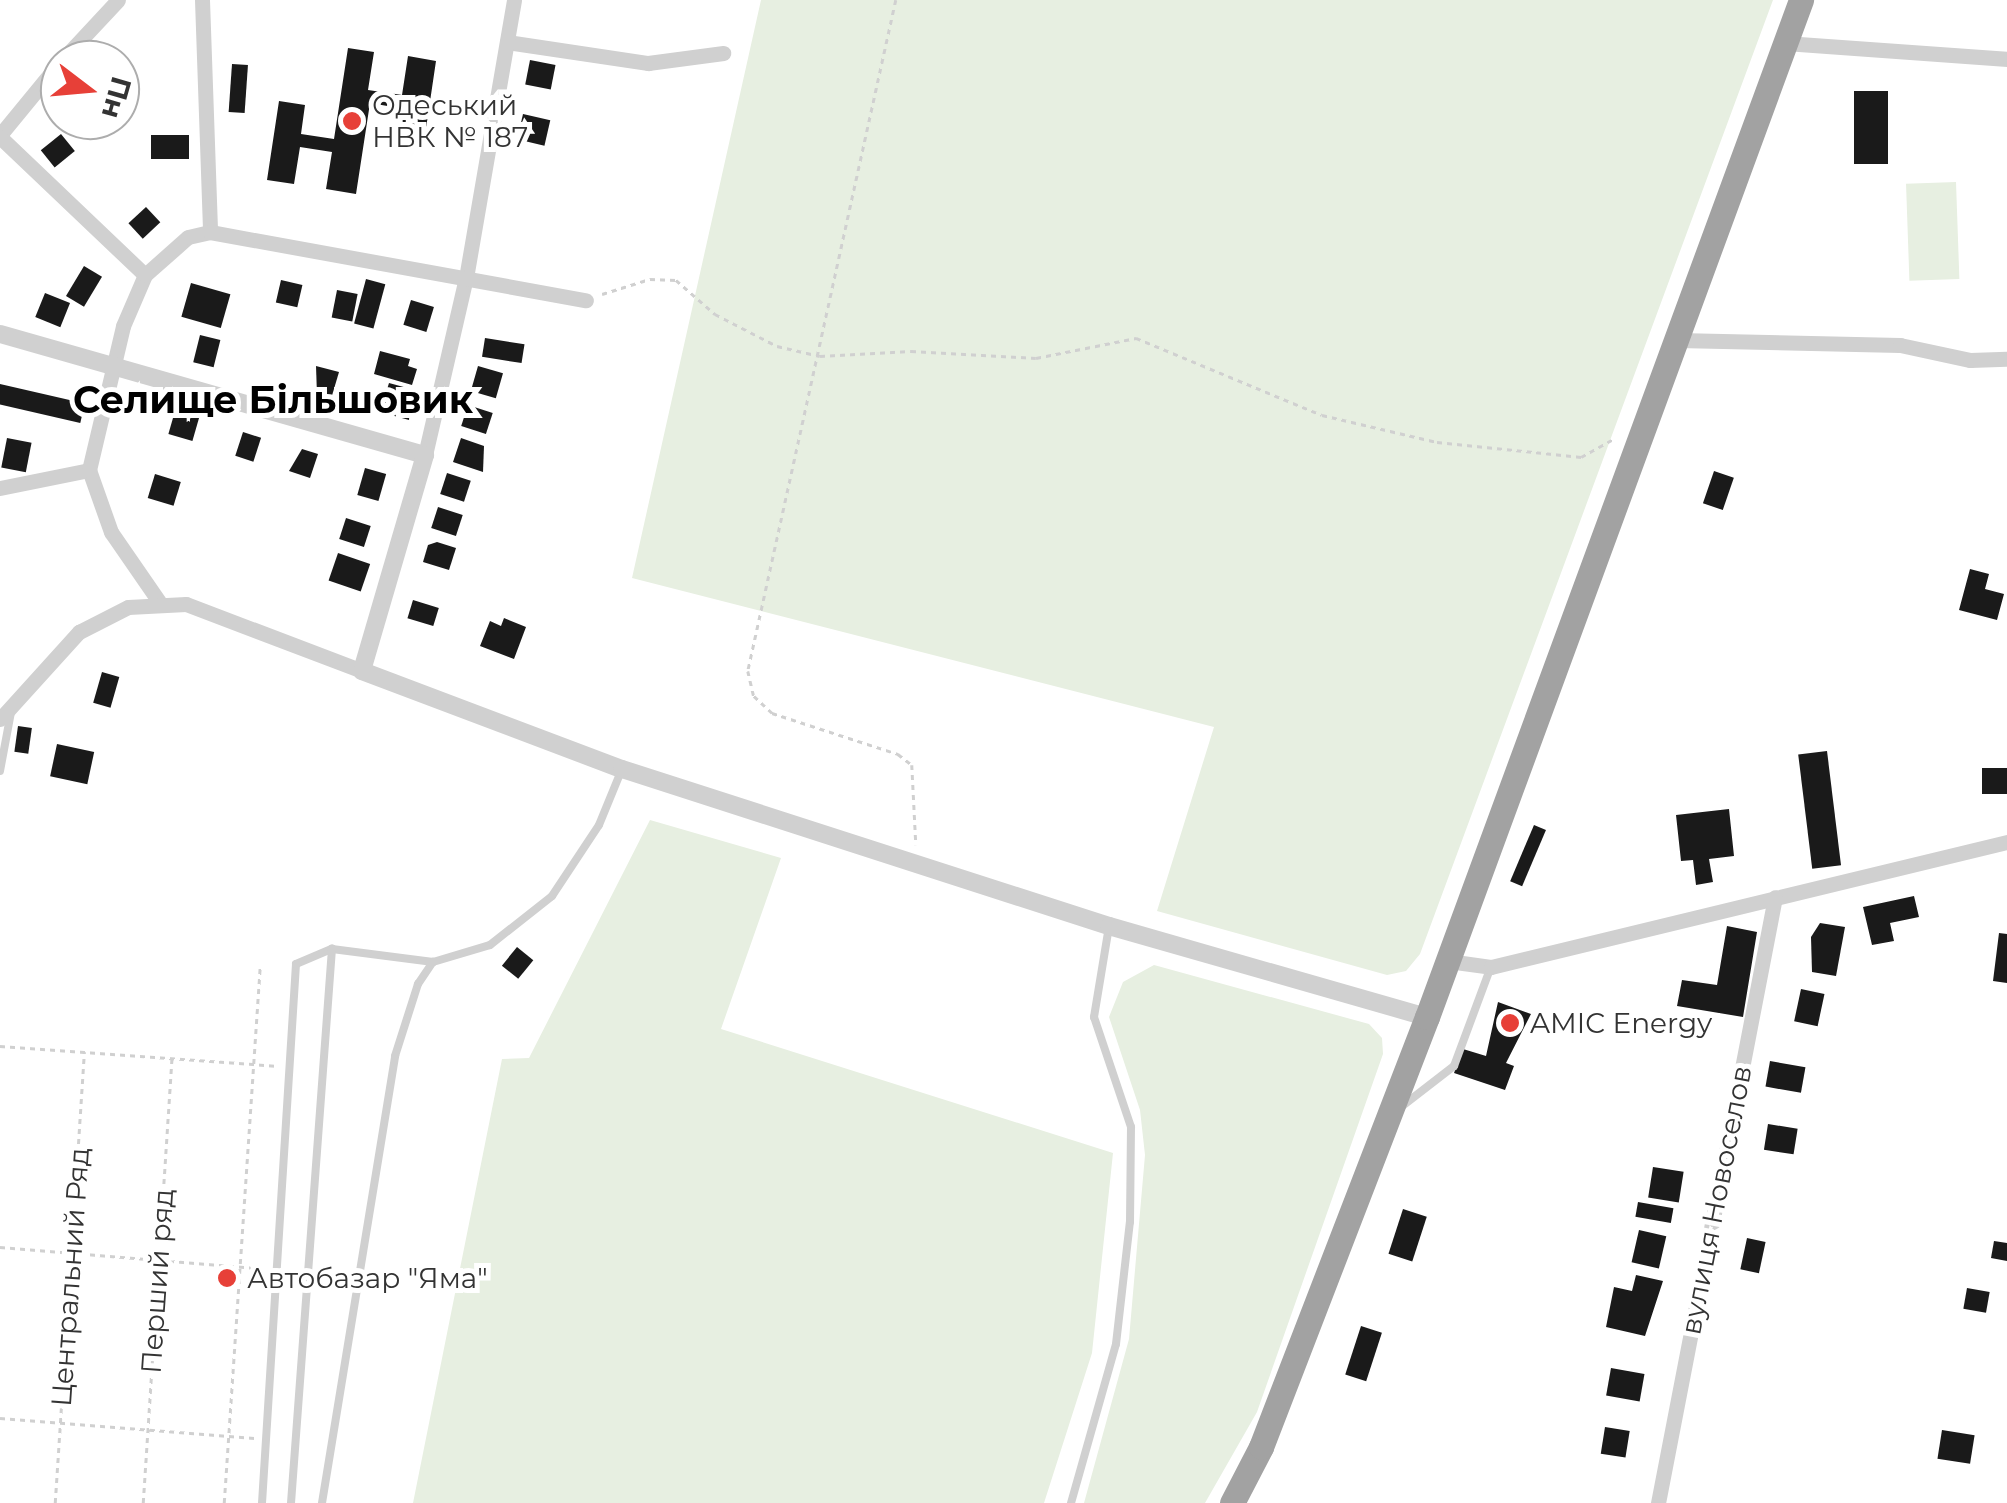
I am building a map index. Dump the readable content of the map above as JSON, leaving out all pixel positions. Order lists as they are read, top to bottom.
{
  "streets": {
    "street": ["вулиця Новоселов"],
    "path": ["Центральний Ряд", "Перший ряд"]
  },
  "districts": ["Селище Більшовик"],
  "places": ["Одеський НВК № 187", "AMIC Energy", "Автобазар \"Яма\""],
  "north": "right"
}
